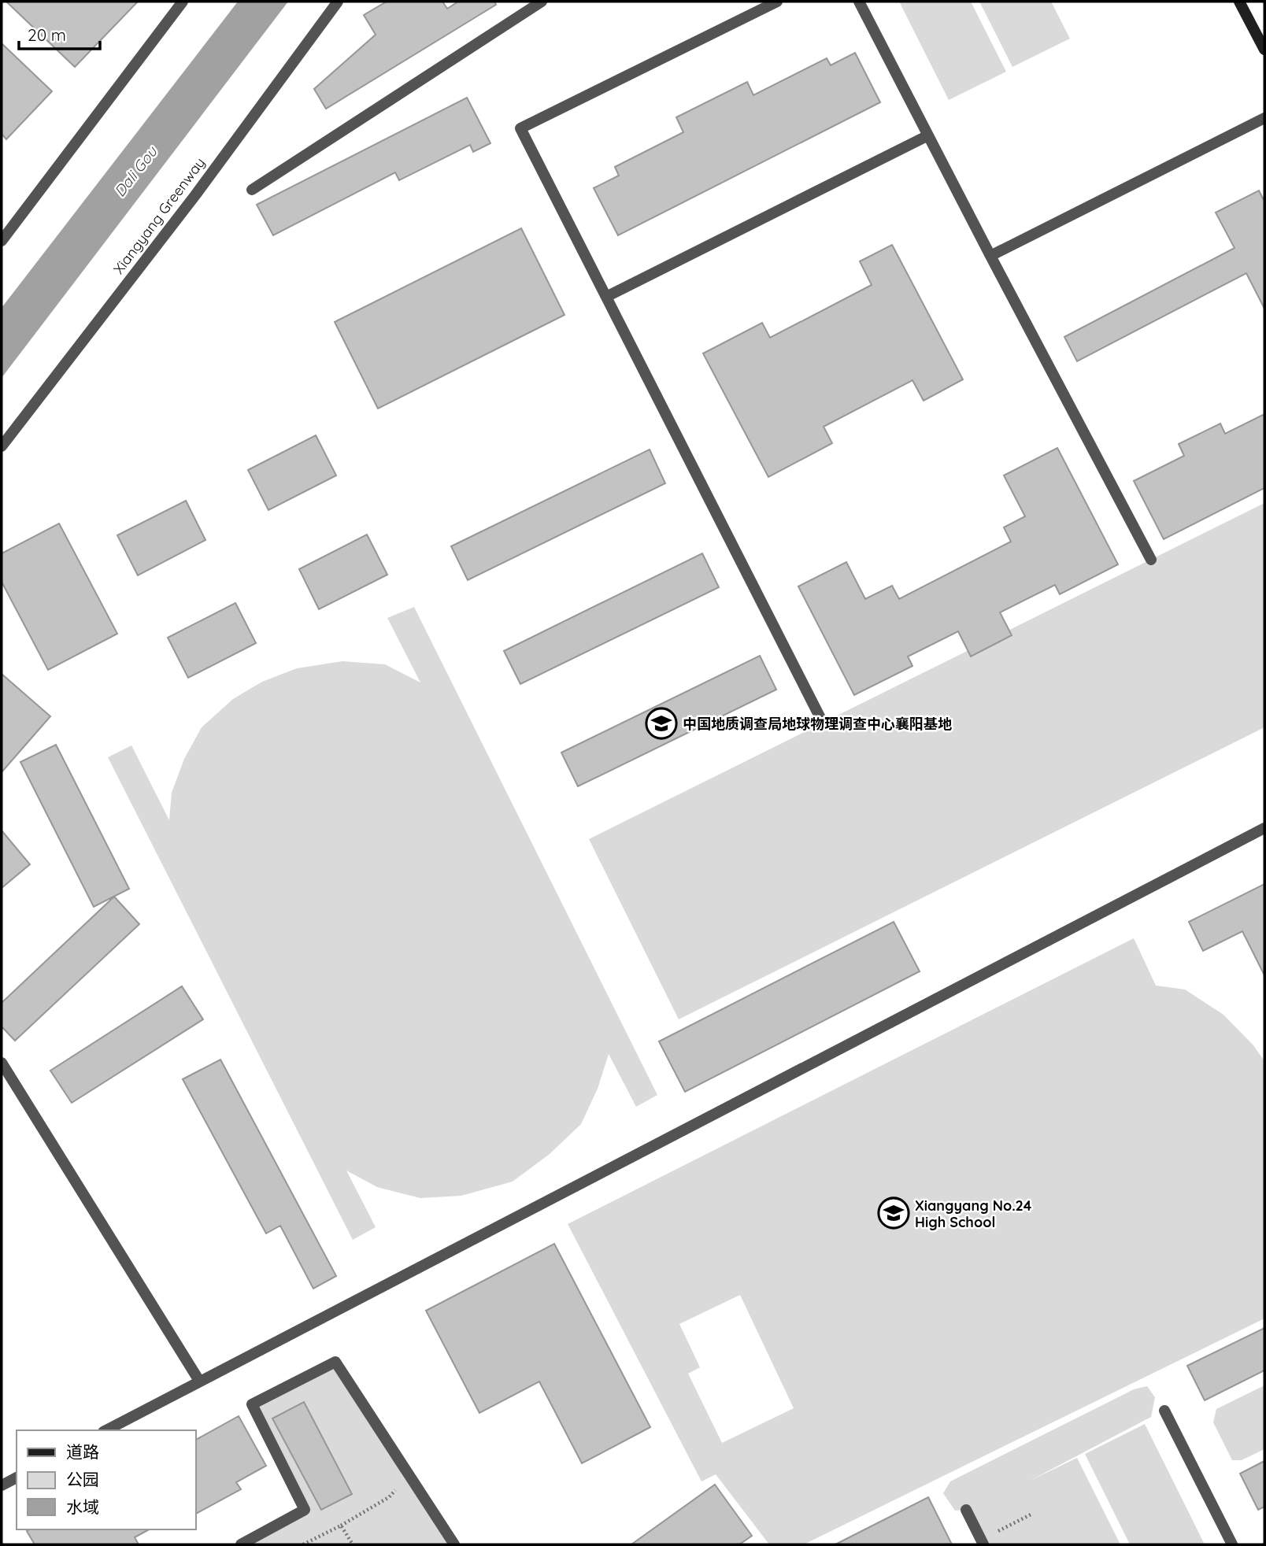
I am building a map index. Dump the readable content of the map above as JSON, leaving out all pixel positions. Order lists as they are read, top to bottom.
{
  "streets": {
    "street": ["Xiangyang Greenway"]
  },
  "water": ["Dali Gou"],
  "places": {
    "school or university": ["中国地质调查局地球物理调查中心襄阳基地", "Xiangyang No.24 High School"]
  },
  "legend": ["道路", "公园", "水域"],
  "scale_bar": "20 m"
}
